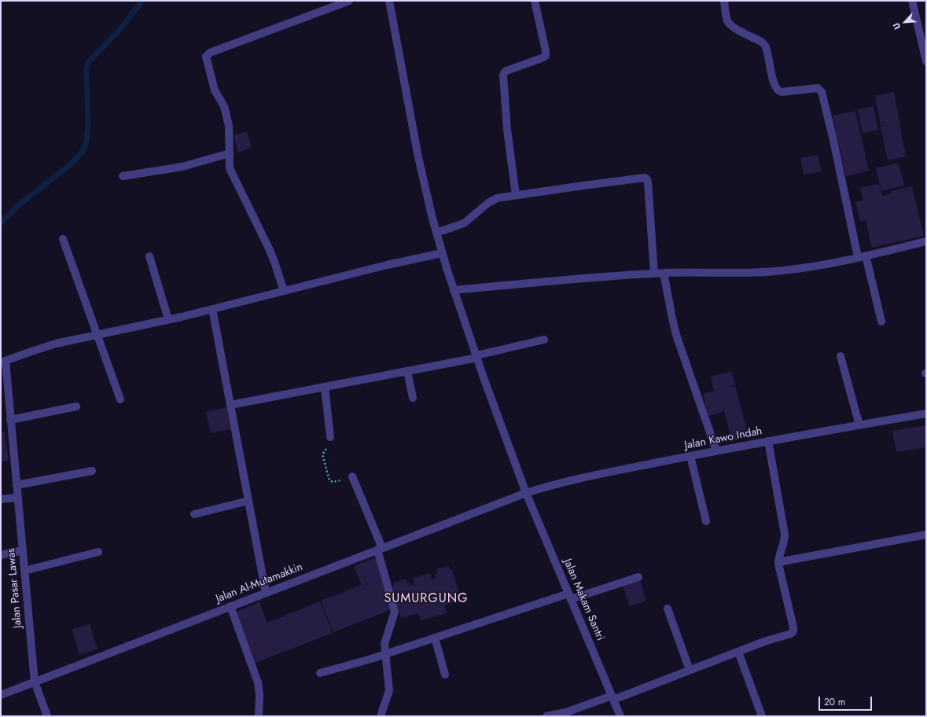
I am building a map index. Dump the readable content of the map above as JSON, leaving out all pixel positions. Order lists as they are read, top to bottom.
{
  "streets": {
    "street": [
      "Jalan Kawo Indah",
      "Jalan Al-Mutamakkin",
      "Jalan Pasar Lawas",
      "Jalan Makam Santri"
    ]
  },
  "crossings": [
    ["Jalan Kawo Indah", "Jalan Al-Mutamakkin"],
    ["Jalan Kawo Indah", "Jalan Makam Santri"],
    ["Jalan Al-Mutamakkin", "Jalan Pasar Lawas"],
    ["Jalan Al-Mutamakkin", "Jalan Makam Santri"]
  ],
  "districts": ["SUMURGUNG"],
  "scale_bar": "20 m",
  "north": "bottom left"
}
